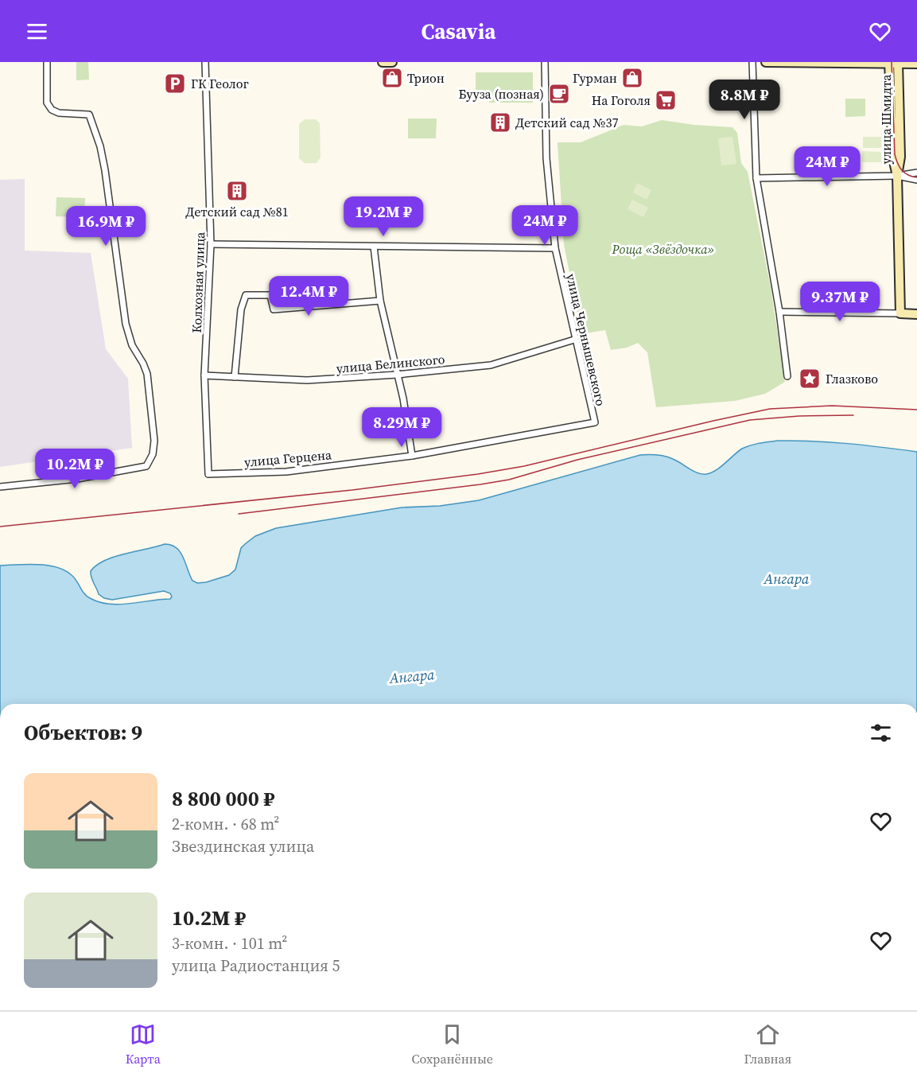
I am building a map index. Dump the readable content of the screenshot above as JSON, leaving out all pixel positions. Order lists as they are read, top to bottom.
{
  "streets": {
    "street": [
      "улица Шмидта",
      "Колхозная улица",
      "улица Чернышевского",
      "улица Белинского",
      "улица Герцена"
    ]
  },
  "crossings": [
    ["Колхозная улица", "улица Белинского"],
    ["Колхозная улица", "улица Герцена"],
    ["улица Чернышевского", "улица Белинского"],
    ["улица Чернышевского", "улица Герцена"]
  ],
  "water": ["Ангара"],
  "parks": ["Роща «Звёздочка»"],
  "places": {
    "shop": ["Трион", "Гурман"],
    "parking": ["ГК Геолог"],
    "cafe": ["Бууза (позная)"],
    "supermarket": ["На Гоголя"],
    "building": ["Детский сад №37", "Детский сад №81"],
    "place": ["Глазково"]
  },
  "page": {
    "header": "Casavia",
    "price": [
      "8.8M ₽",
      "24M ₽",
      "19.2M ₽",
      "24M ₽",
      "16.9M ₽",
      "12.4M ₽",
      "9.37M ₽",
      "8.29M ₽",
      "10.2M ₽"
    ],
    "heading": "Объектов: 9",
    "list": [
      {
        "name": "8 800 000 ₽",
        "note": "2-комн. · 68 m² · Звездинская улица"
      },
      {
        "name": "10.2M ₽",
        "note": "3-комн. · 101 m² · улица Радиостанция 5"
      }
    ],
    "tabs": ["Карта", "Сохранённые", "Главная"]
  }
}
